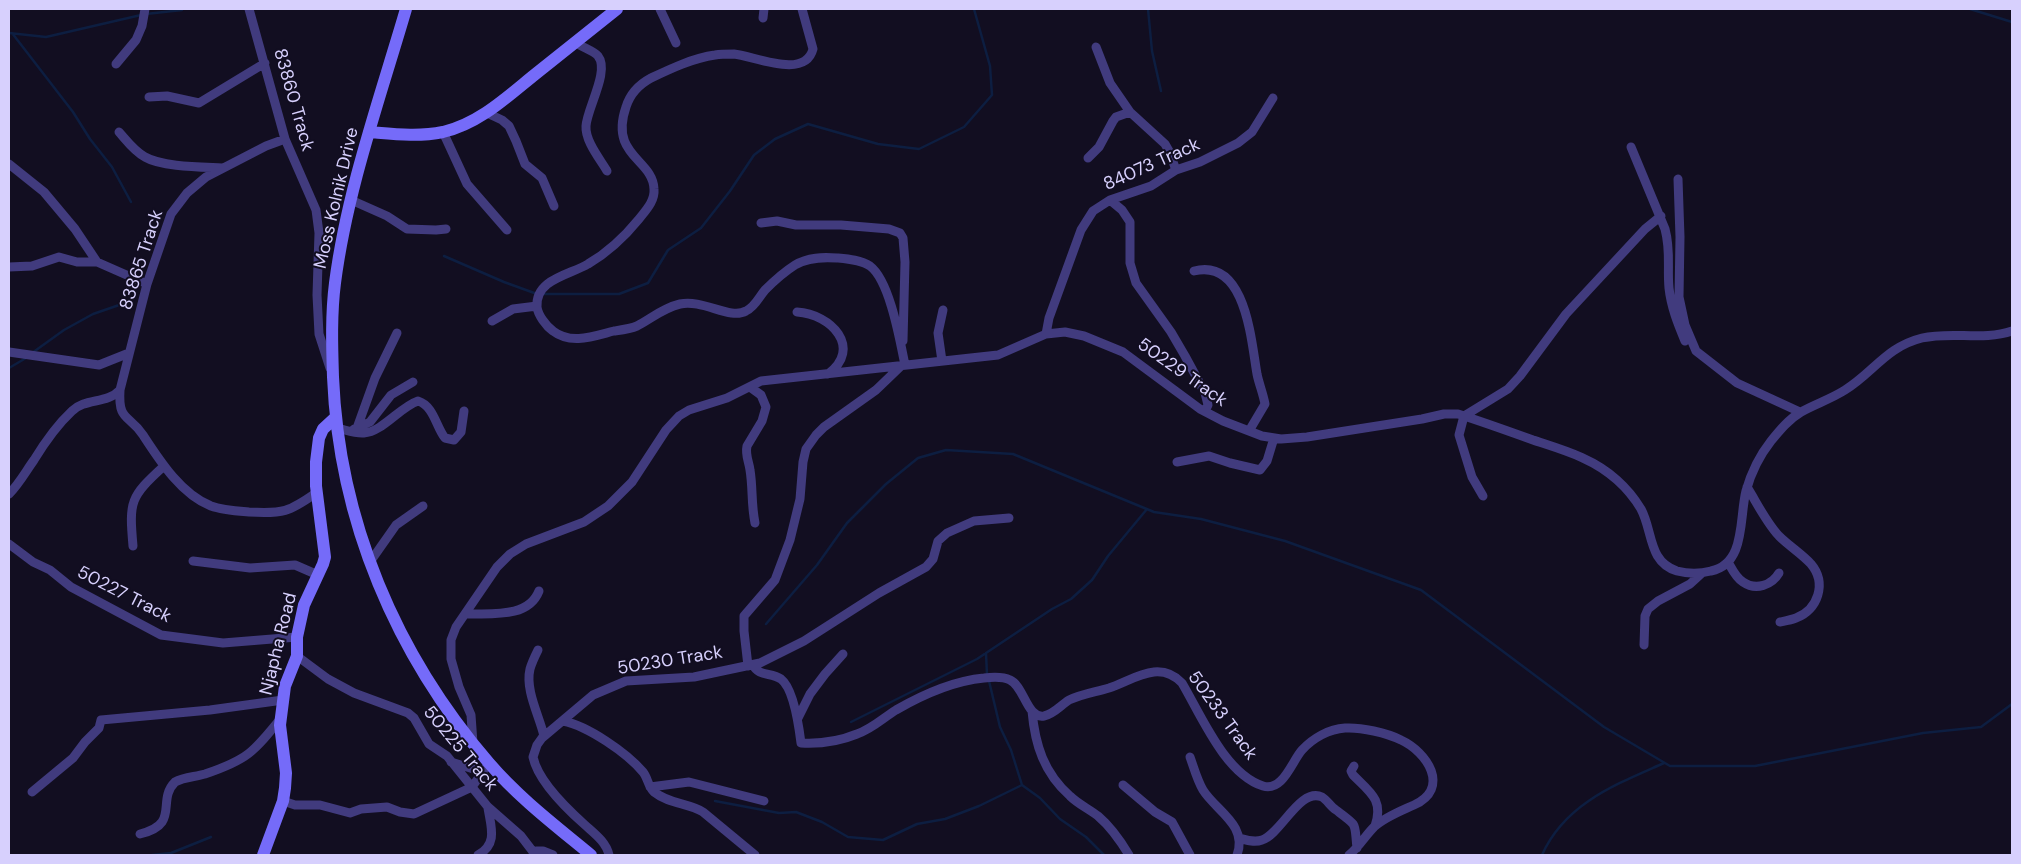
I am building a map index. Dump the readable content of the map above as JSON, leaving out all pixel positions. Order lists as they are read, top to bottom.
{
  "streets": {
    "main road": ["Moss Kolnik Drive", "Njapha Road"],
    "street": [
      "83860 Track",
      "84073 Track",
      "83865 Track",
      "50229 Track",
      "50227 Track",
      "50230 Track",
      "50233 Track",
      "50225 Track"
    ]
  },
  "crossings": [
    ["83860 Track", "Moss Kolnik Drive"],
    ["83860 Track", "83865 Track"],
    ["84073 Track", "50229 Track"],
    ["Moss Kolnik Drive", "50229 Track"],
    ["Moss Kolnik Drive", "Njapha Road"],
    ["50227 Track", "Njapha Road"],
    ["Njapha Road", "50225 Track"]
  ]
}
